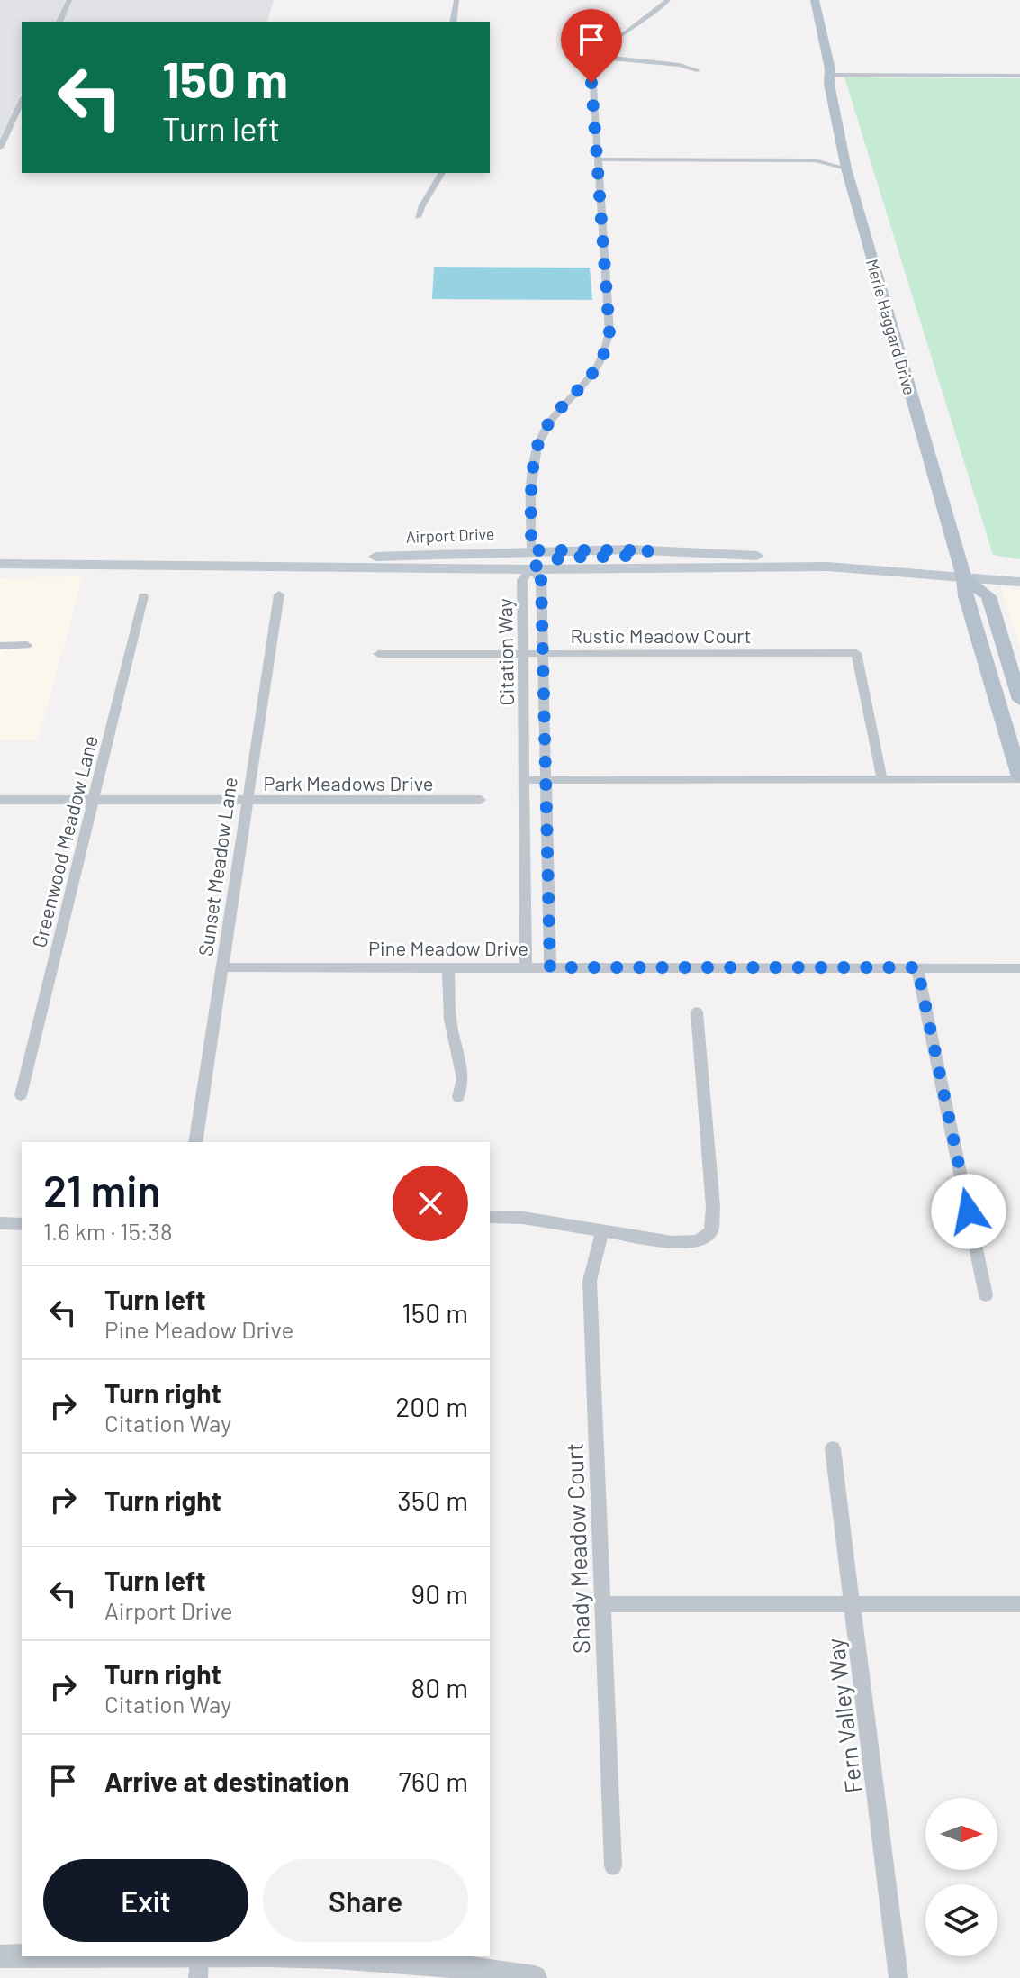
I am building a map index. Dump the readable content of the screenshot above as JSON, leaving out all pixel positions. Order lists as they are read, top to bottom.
{
  "streets": {
    "main road": ["Merle Haggard Drive", "Airport Drive"],
    "street": [
      "Rustic Meadow Court",
      "Citation Way",
      "Park Meadows Drive",
      "Greenwood Meadow Lane",
      "Sunset Meadow Lane",
      "Pine Meadow Drive",
      "Shady Meadow Court",
      "Fern Valley Way"
    ]
  },
  "crossings": [
    ["Merle Haggard Drive", "Airport Drive"],
    ["Airport Drive", "Citation Way"],
    ["Rustic Meadow Court", "Citation Way"],
    ["Citation Way", "Pine Meadow Drive"],
    ["Park Meadows Drive", "Greenwood Meadow Lane"],
    ["Park Meadows Drive", "Sunset Meadow Lane"],
    ["Sunset Meadow Lane", "Pine Meadow Drive"]
  ],
  "north": "right",
  "page": {
    "turn": ["150 m", "Turn left"],
    "heading": ["21 min", "1.6 km · 15:38"],
    "list": [
      {
        "name": "Turn left",
        "note": "Pine Meadow Drive",
        "value": "150 m"
      },
      {
        "name": "Turn right",
        "note": "Citation Way",
        "value": "200 m"
      },
      {
        "name": "Turn right",
        "value": "350 m"
      },
      {
        "name": "Turn left",
        "note": "Airport Drive",
        "value": "90 m"
      },
      {
        "name": "Turn right",
        "note": "Citation Way",
        "value": "80 m"
      },
      {
        "name": "Arrive at destination",
        "value": "760 m"
      }
    ],
    "buttons": ["Exit", "Share"]
  }
}
